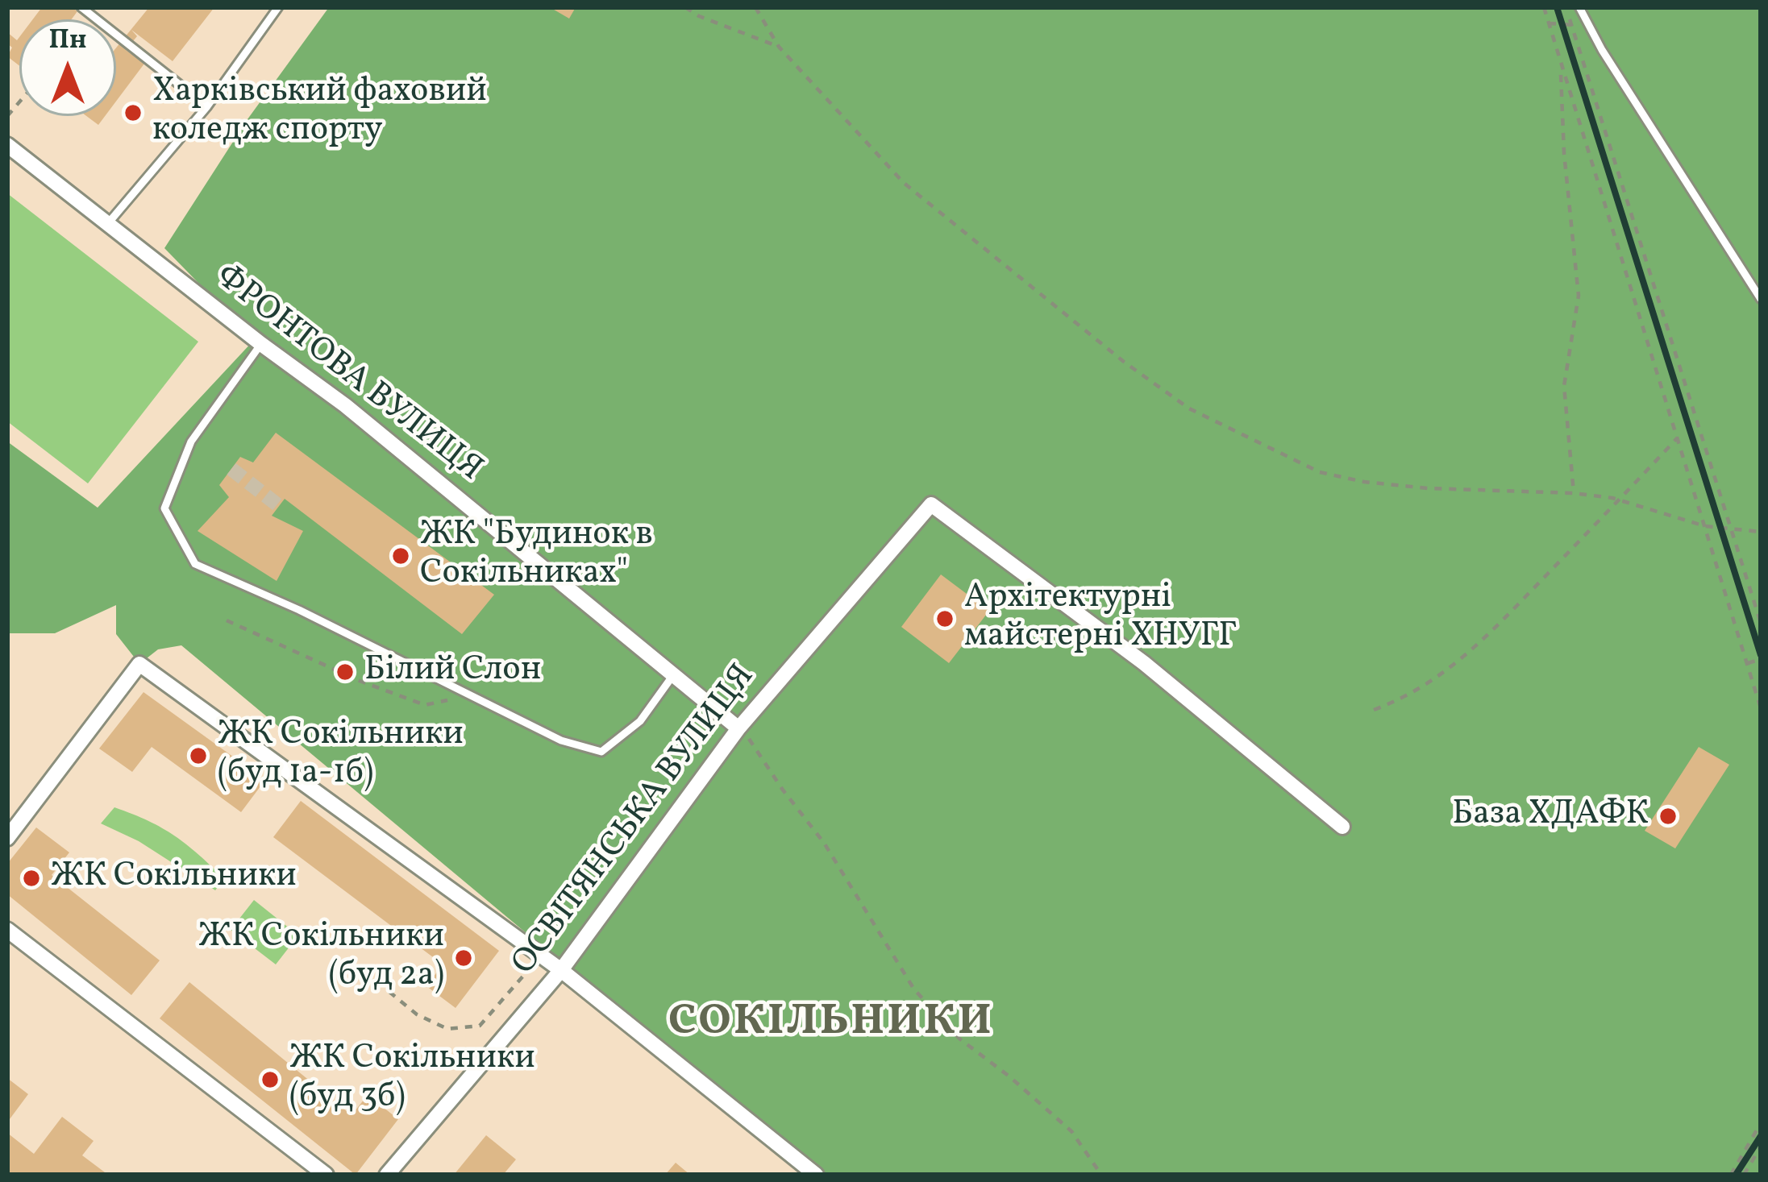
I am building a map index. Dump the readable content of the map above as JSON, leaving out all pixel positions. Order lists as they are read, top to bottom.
{
  "streets": {
    "street": ["ФРОНТОВА ВУЛИЦЯ", "ОСВІТЯНСЬКА ВУЛИЦЯ"]
  },
  "crossings": [
    ["ФРОНТОВА ВУЛИЦЯ", "ОСВІТЯНСЬКА ВУЛИЦЯ"]
  ],
  "districts": ["СОКІЛЬНИКИ"],
  "places": [
    "Харківський фаховий коледж спорту",
    "ЖК \"Будинок в Сокільниках\"",
    "Архітектурні майстерні ХНУГГ",
    "Білий Слон",
    "ЖК Сокільники (буд 1а-1б)",
    "База ХДАФК",
    "ЖК Сокільники",
    "ЖК Сокільники (буд 2а)",
    "ЖК Сокільники (буд 3б)"
  ],
  "north": "top"
}
